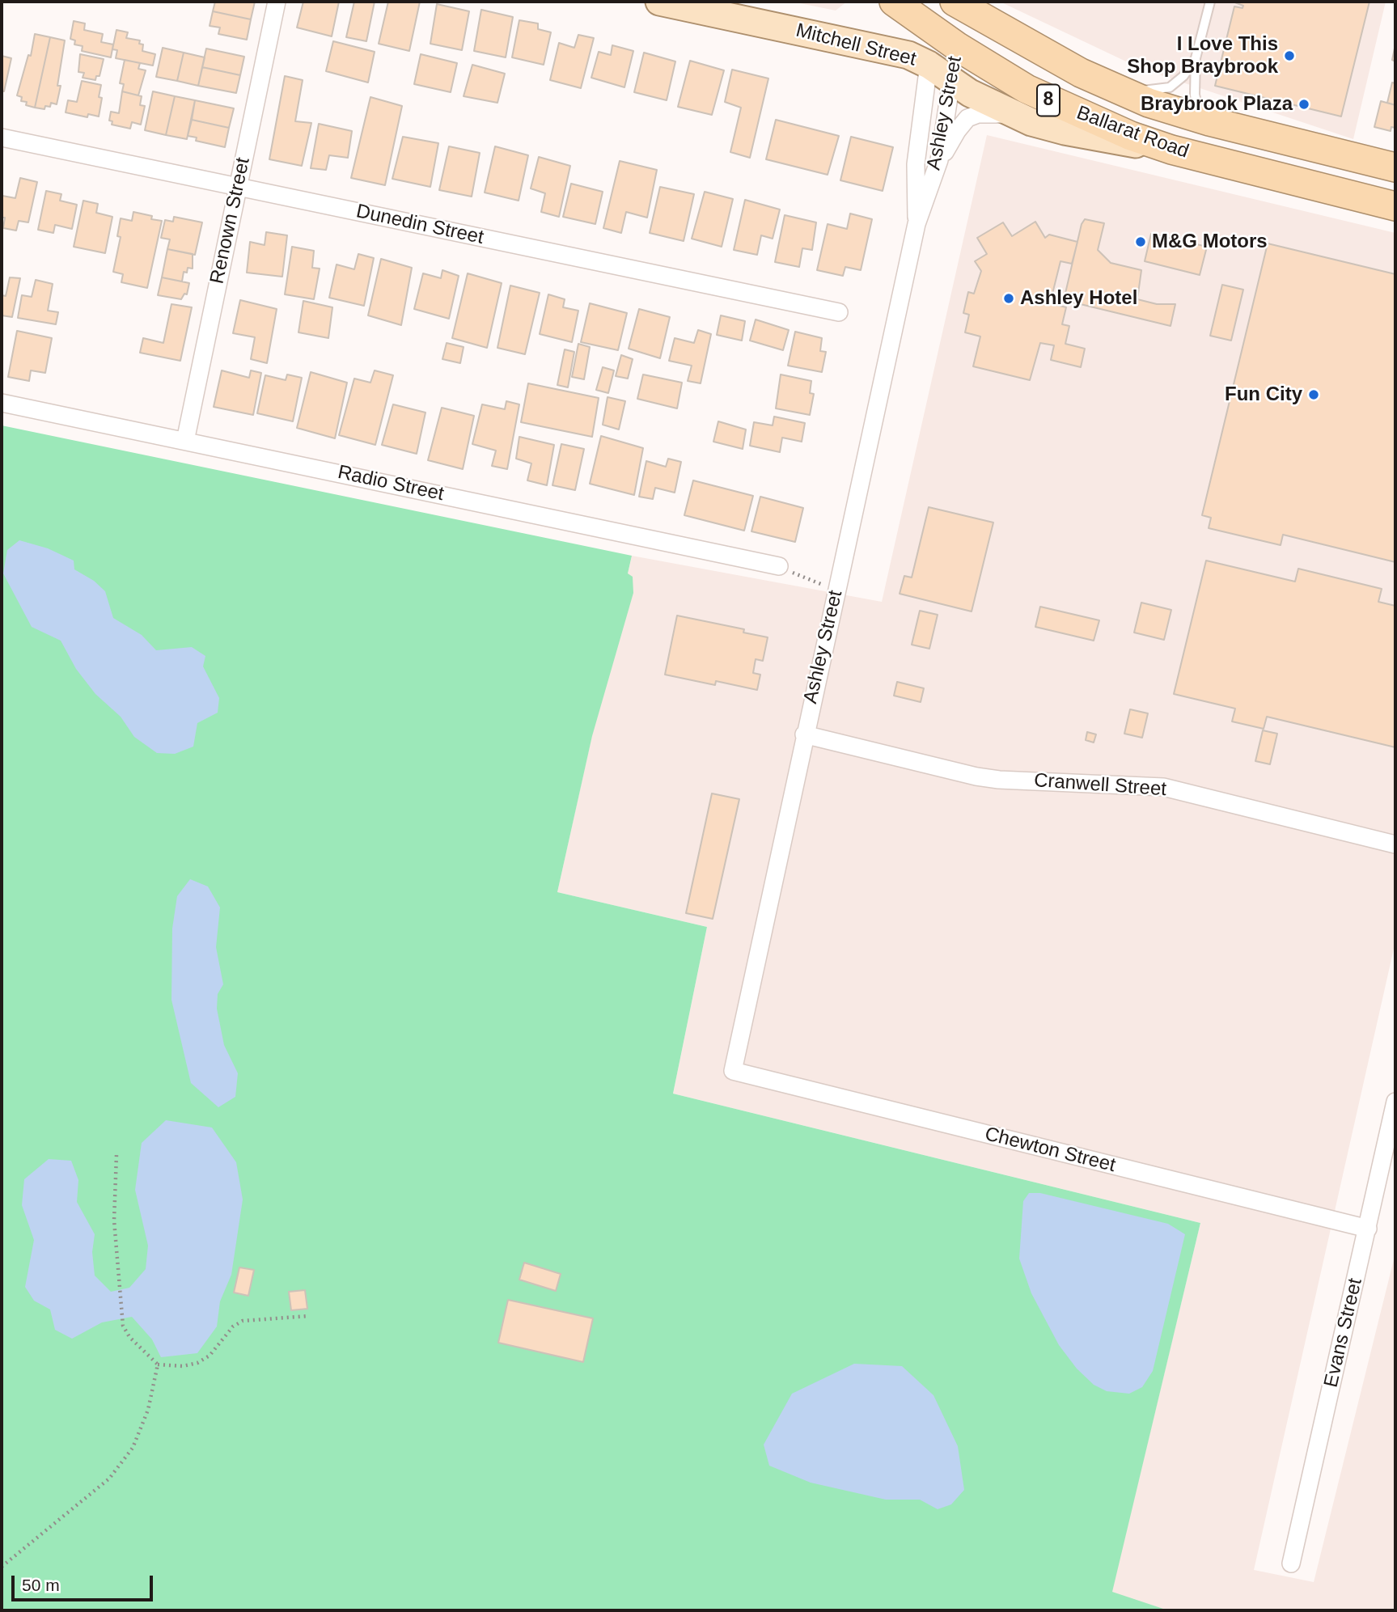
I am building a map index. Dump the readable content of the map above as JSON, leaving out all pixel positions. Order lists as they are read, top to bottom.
{
  "streets": {
    "highway": ["8", "Ashley Street", "Ballarat Road"],
    "main road": ["Mitchell Street"],
    "street": [
      "Renown Street",
      "Dunedin Street",
      "Radio Street",
      "Cranwell Street",
      "Chewton Street",
      "Evans Street"
    ]
  },
  "crossings": [
    ["Mitchell Street", "Ashley Street"],
    ["Mitchell Street", "Ballarat Road"],
    ["Ashley Street", "Ballarat Road"],
    ["Ashley Street", "Cranwell Street"],
    ["Ashley Street", "Chewton Street"],
    ["Renown Street", "Dunedin Street"],
    ["Renown Street", "Radio Street"],
    ["Chewton Street", "Evans Street"]
  ],
  "places": [
    "I Love This Shop Braybrook",
    "Braybrook Plaza",
    "M&G Motors",
    "Ashley Hotel",
    "Fun City"
  ],
  "scale_bar": "50 m"
}
